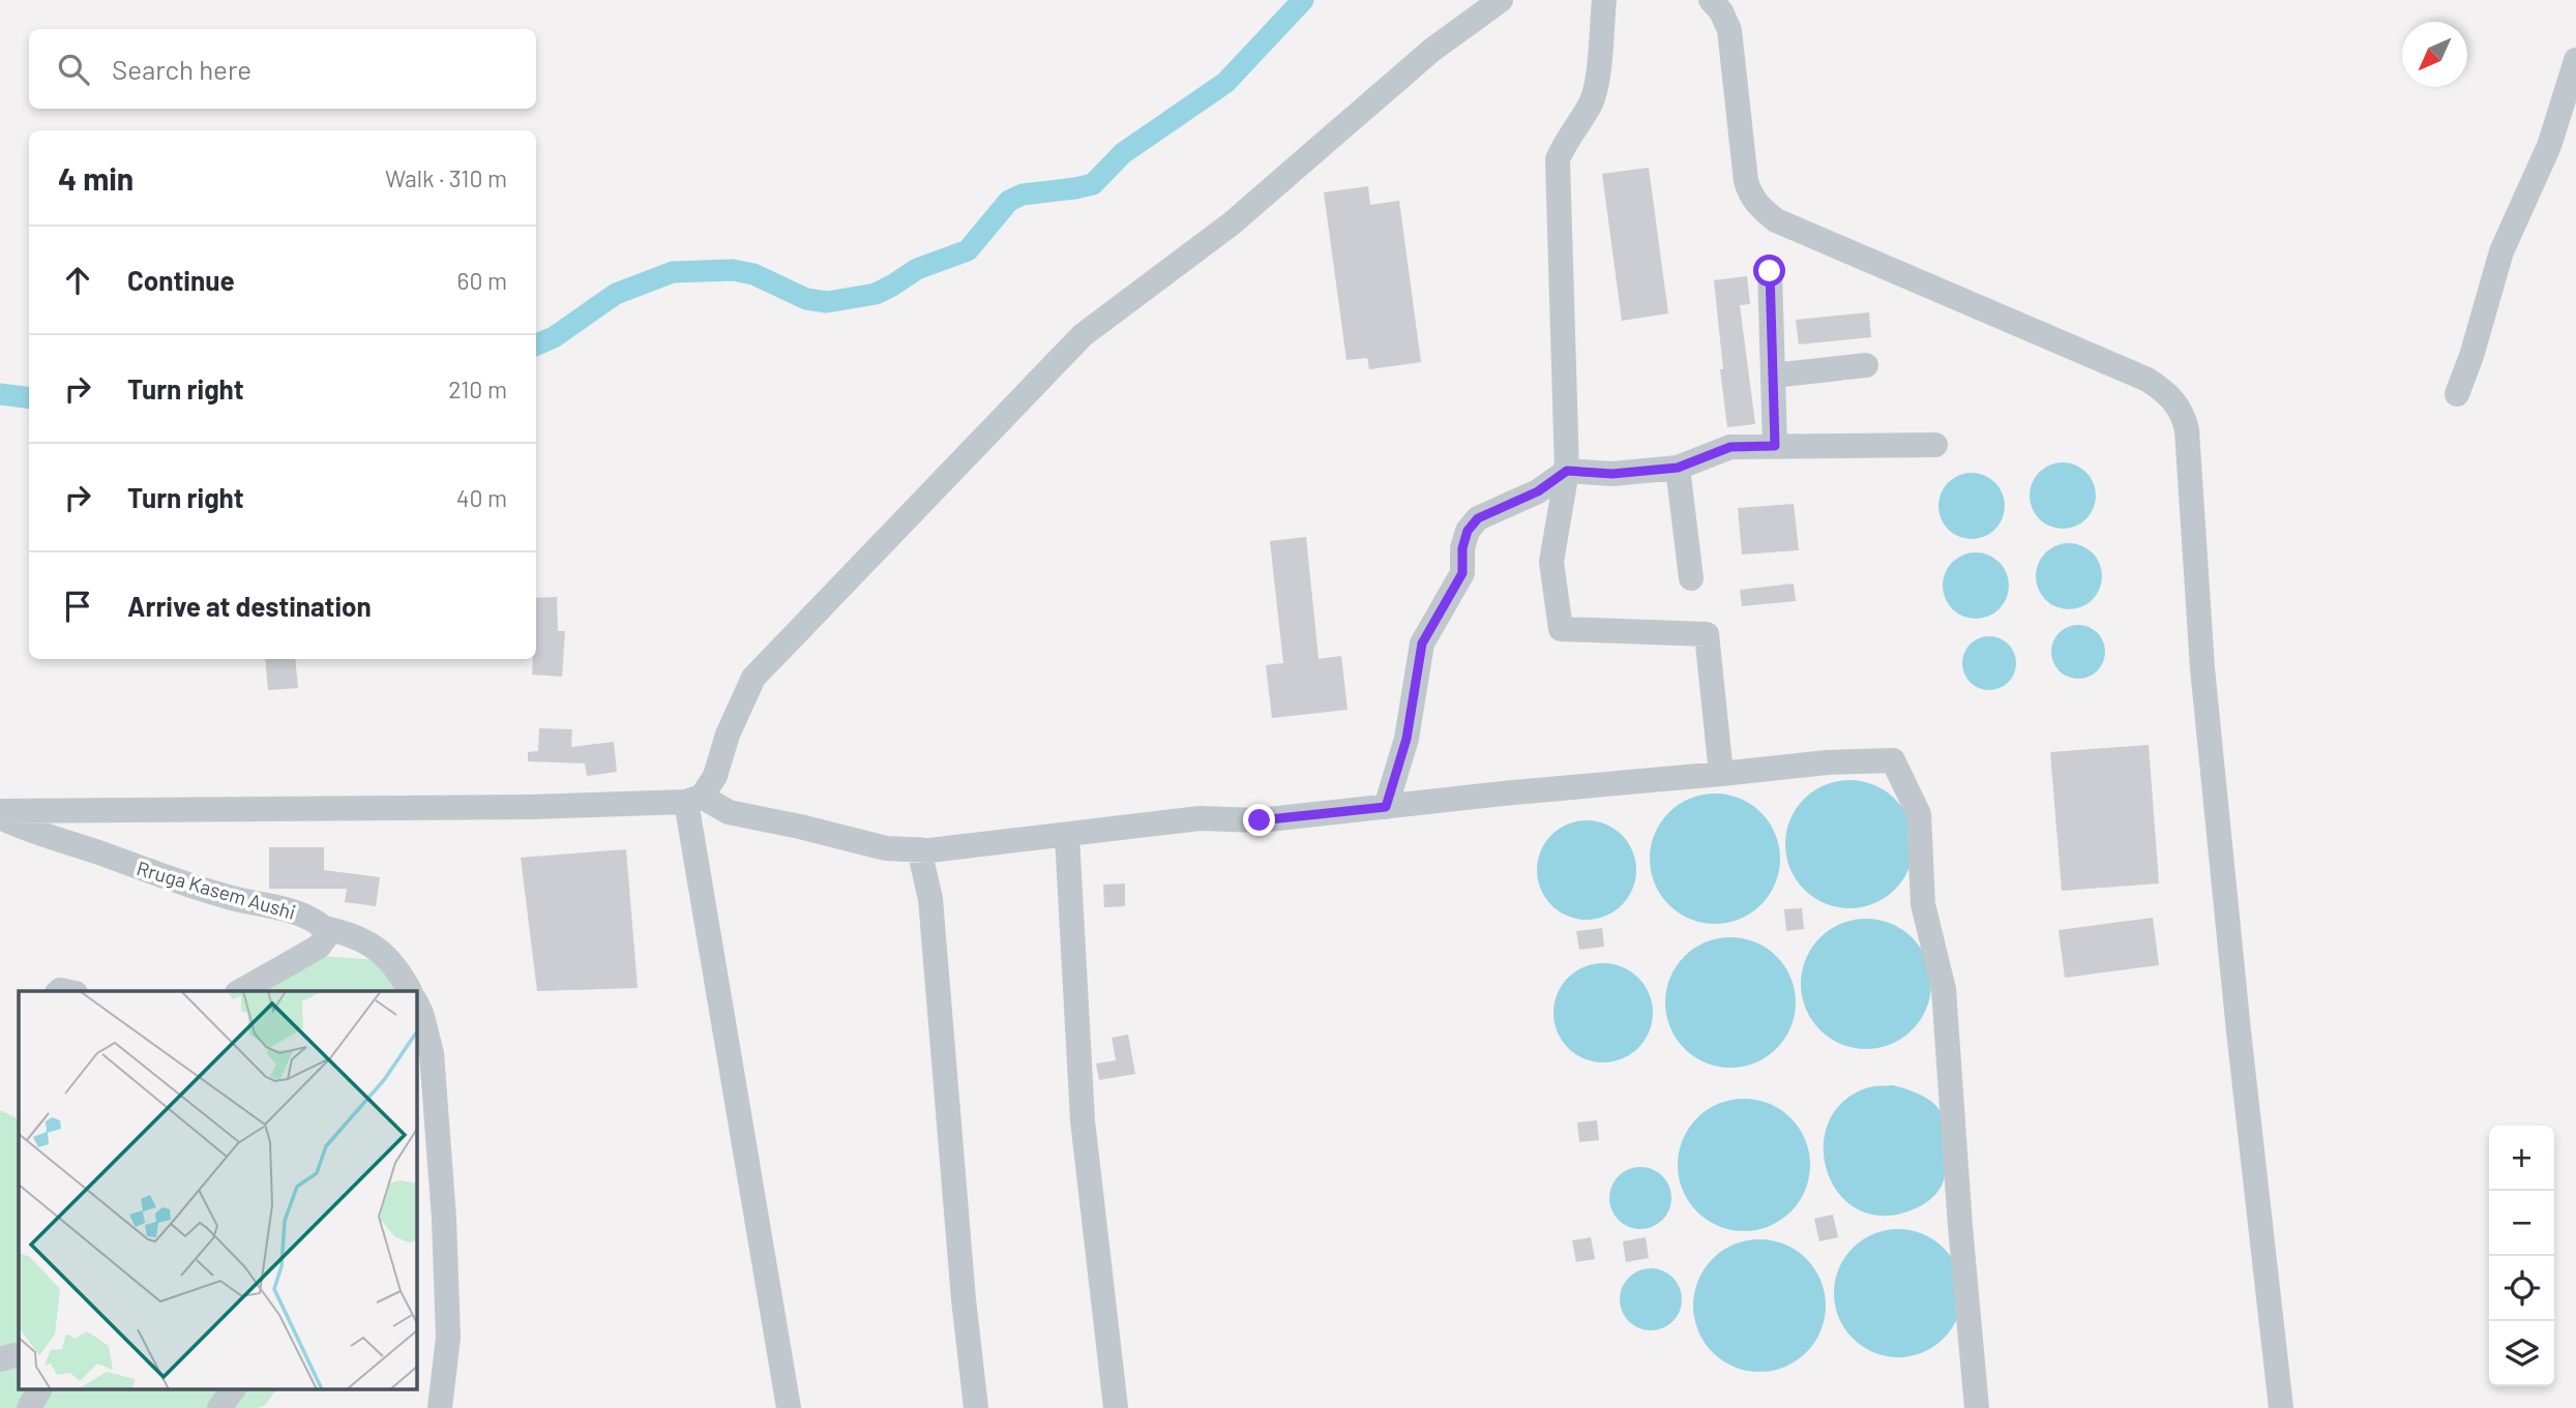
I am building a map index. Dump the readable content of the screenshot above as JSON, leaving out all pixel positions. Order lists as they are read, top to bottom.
{
  "streets": {
    "street": ["Rruga Kasem Aushi"]
  },
  "north": "bottom left",
  "page": {
    "search": "Search here",
    "heading": ["4 min", "Walk · 310 m"],
    "list": [
      ["Continue", "60 m"],
      ["Turn right", "210 m"],
      ["Turn right", "40 m"],
      "Arrive at destination"
    ],
    "map_buttons": ["+", "−"]
  }
}
